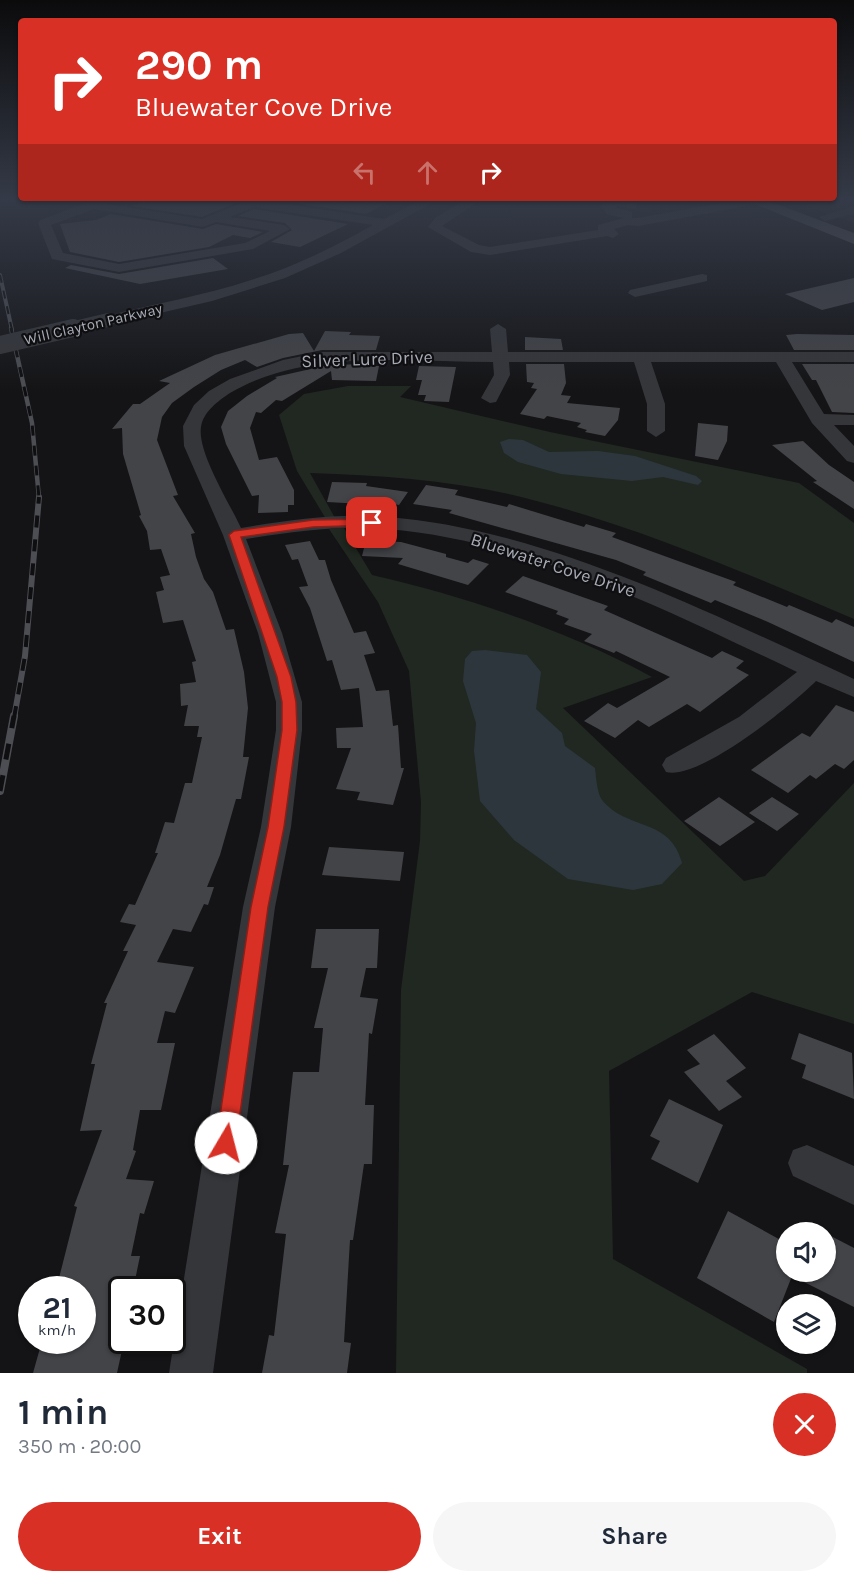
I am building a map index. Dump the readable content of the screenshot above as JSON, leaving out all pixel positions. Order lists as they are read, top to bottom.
{
  "streets": {
    "street": ["Will Clayton Parkway", "Silver Lure Drive", "Bluewater Cove Drive"]
  },
  "crossings": [
    ["Silver Lure Drive", "Bluewater Cove Drive"]
  ],
  "page": {
    "turn": ["290 m", "Bluewater Cove Drive"],
    "speed": "21 km/h",
    "limit": "30",
    "heading": ["1 min", "350 m · 20:00"],
    "buttons": ["Exit", "Share"]
  }
}
